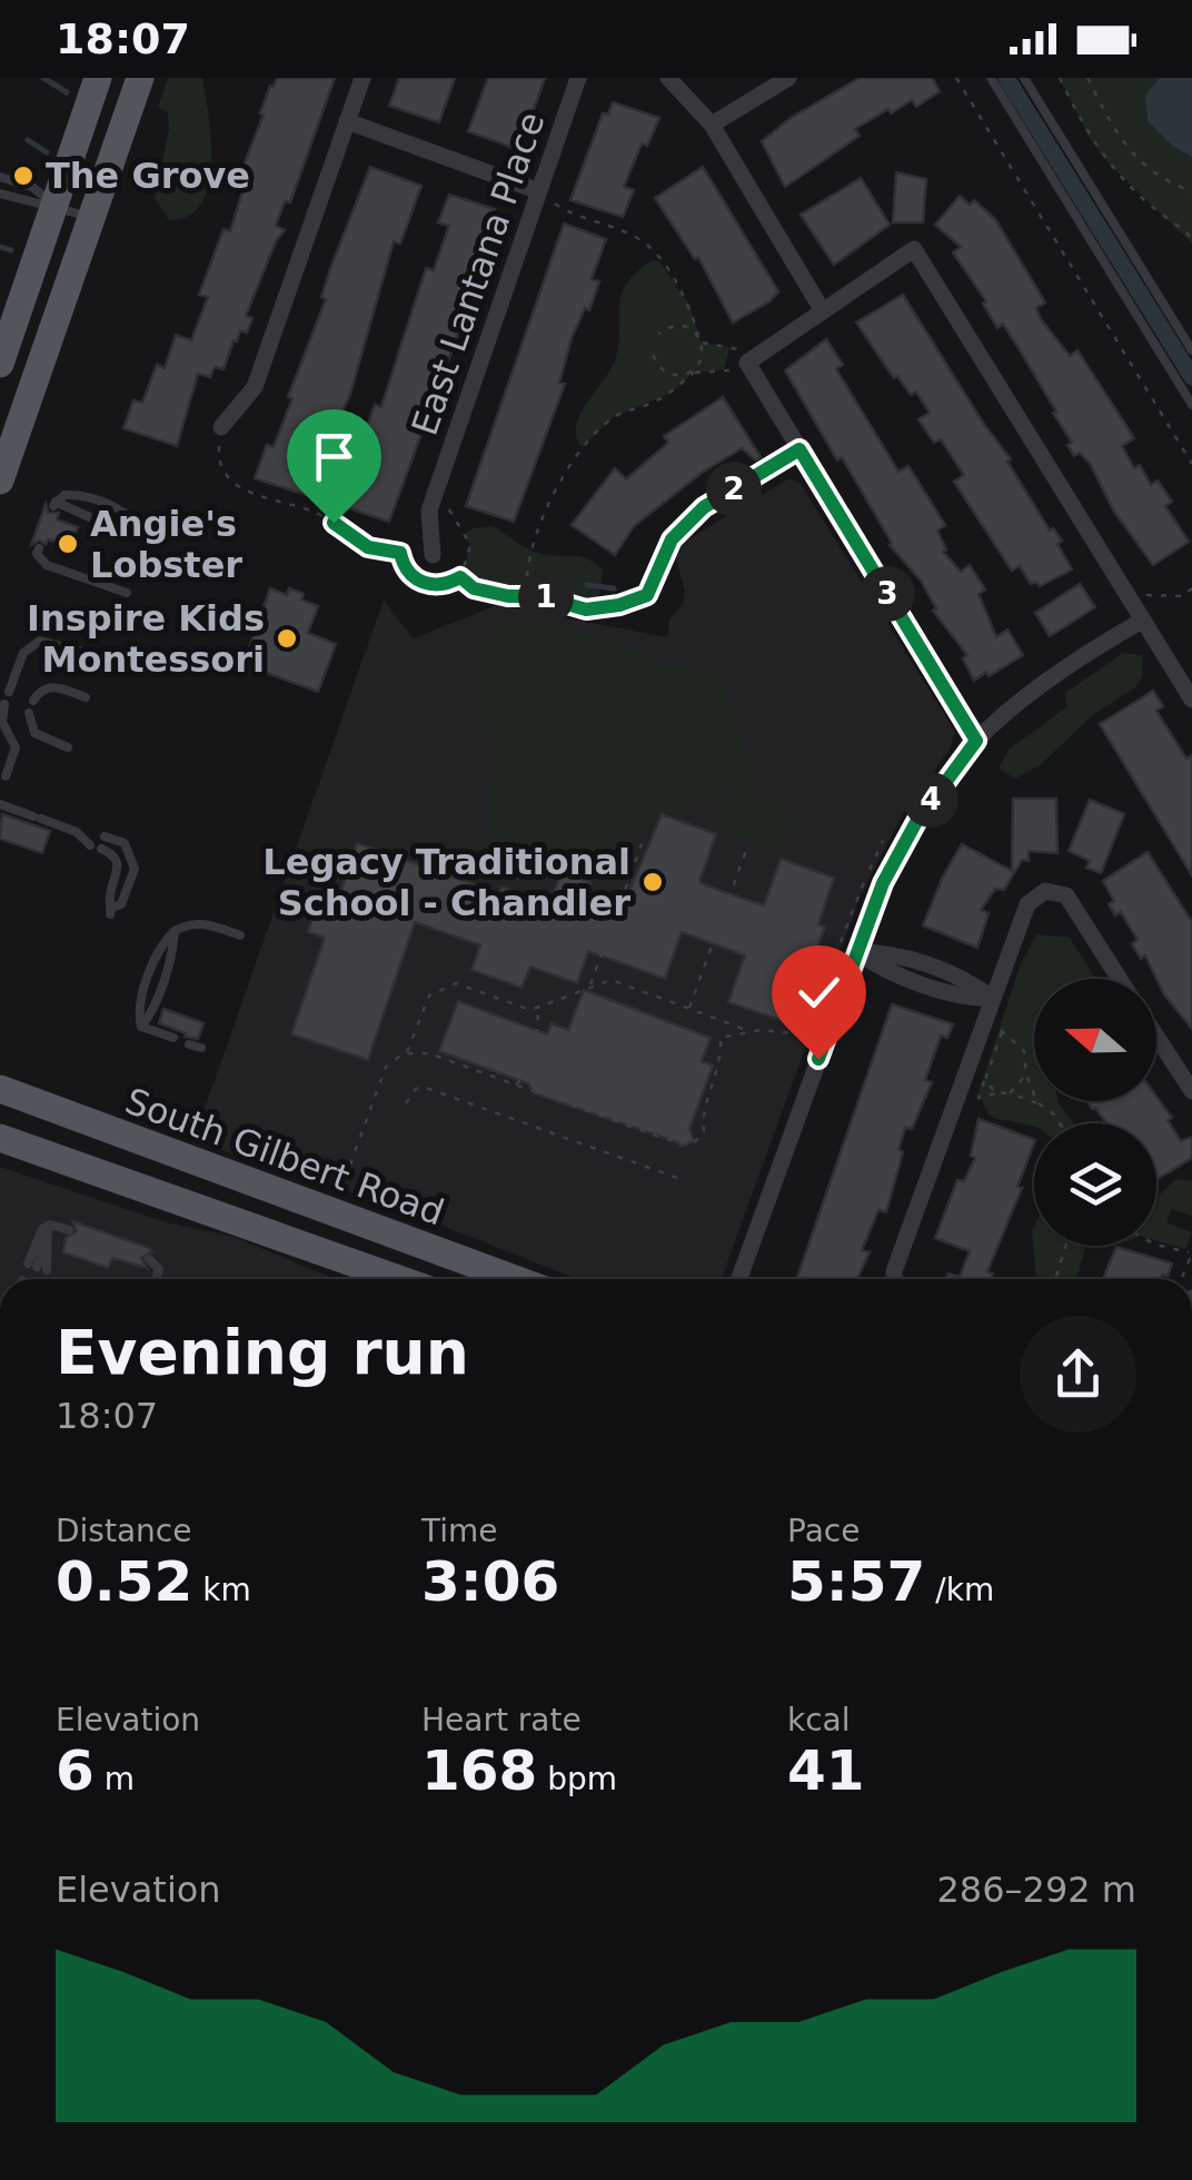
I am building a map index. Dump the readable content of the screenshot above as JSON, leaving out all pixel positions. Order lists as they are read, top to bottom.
{
  "streets": {
    "main road": ["South Gilbert Road"],
    "street": ["East Lantana Place"]
  },
  "places": [
    "The Grove",
    "Angie's Lobster",
    "Inspire Kids Montessori",
    "Legacy Traditional School - Chandler"
  ],
  "north": "left",
  "page": {
    "status": "18:07",
    "pins": [
      "2",
      "3",
      "1",
      "4"
    ],
    "heading": ["Evening run", "18:07"],
    "stats": [
      ["Distance", "0.52 km"],
      ["Time", "3:06"],
      ["Pace", "5:57 /km"],
      ["Elevation", "6 m"],
      ["Heart rate", "168 bpm"],
      ["kcal", "41"]
    ],
    "chart": ["Elevation", "286–292 m"]
  }
}
